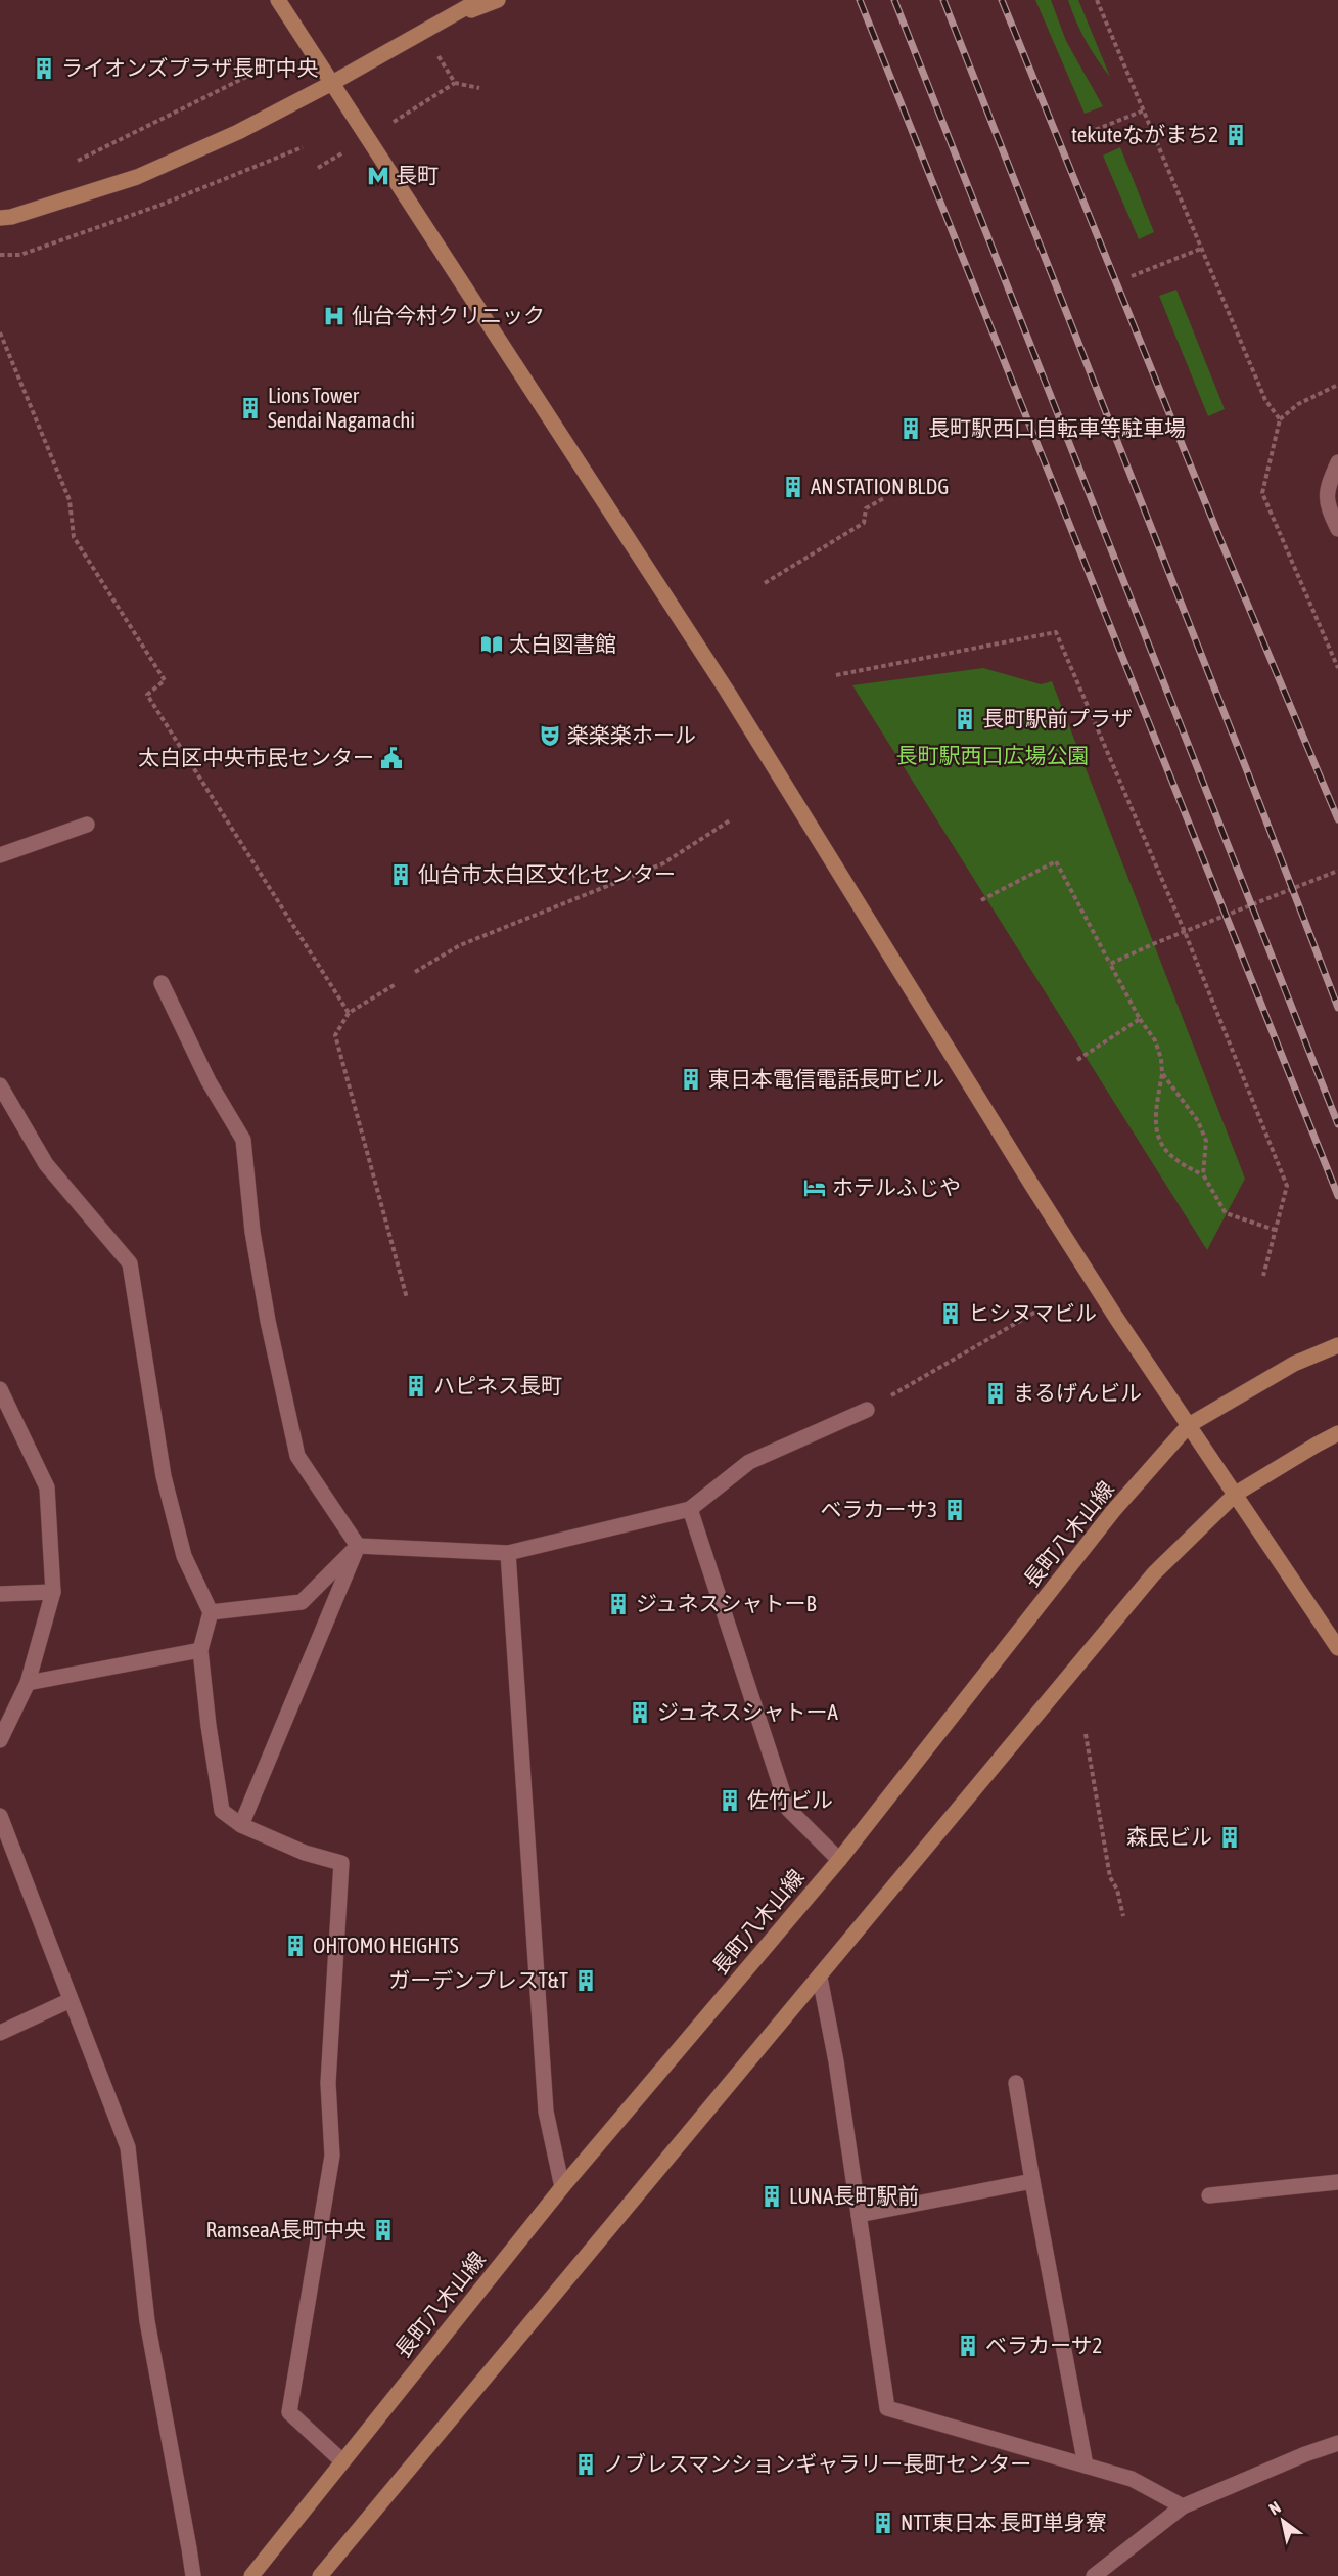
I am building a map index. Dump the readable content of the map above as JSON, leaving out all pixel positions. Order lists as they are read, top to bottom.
{
  "streets": {
    "street": ["長町八木山線"]
  },
  "parks": ["長町駅西口広場公園"],
  "places": {
    "building": [
      "ライオンズプラザ長町中央",
      "tekuteながまち2",
      "Lions Tower Sendai Nagamachi",
      "長町駅西口自転車等駐車場",
      "AN STATION BLDG",
      "長町駅前プラザ",
      "仙台市太白区文化センター",
      "東日本電信電話長町ビル",
      "ヒシヌマビル",
      "ハピネス長町",
      "まるげんビル",
      "ベラカーサ3",
      "ジュネスシャトーB",
      "ジュネスシャトーA",
      "佐竹ビル",
      "森民ビル",
      "OHTOMO HEIGHTS",
      "ガーデンプレスT&T",
      "LUNA長町駅前",
      "RamseaA長町中央",
      "ベラカーサ2",
      "ノブレスマンションギャラリー長町センター",
      "NTT東日本 長町単身寮"
    ],
    "metro station": ["長町"],
    "hospital": ["仙台今村クリニック"],
    "library": ["太白図書館"],
    "theatre": ["楽楽楽ホール"],
    "public building": ["太白区中央市民センター"],
    "hotel": ["ホテルふじや"]
  },
  "north": "top left"
}
